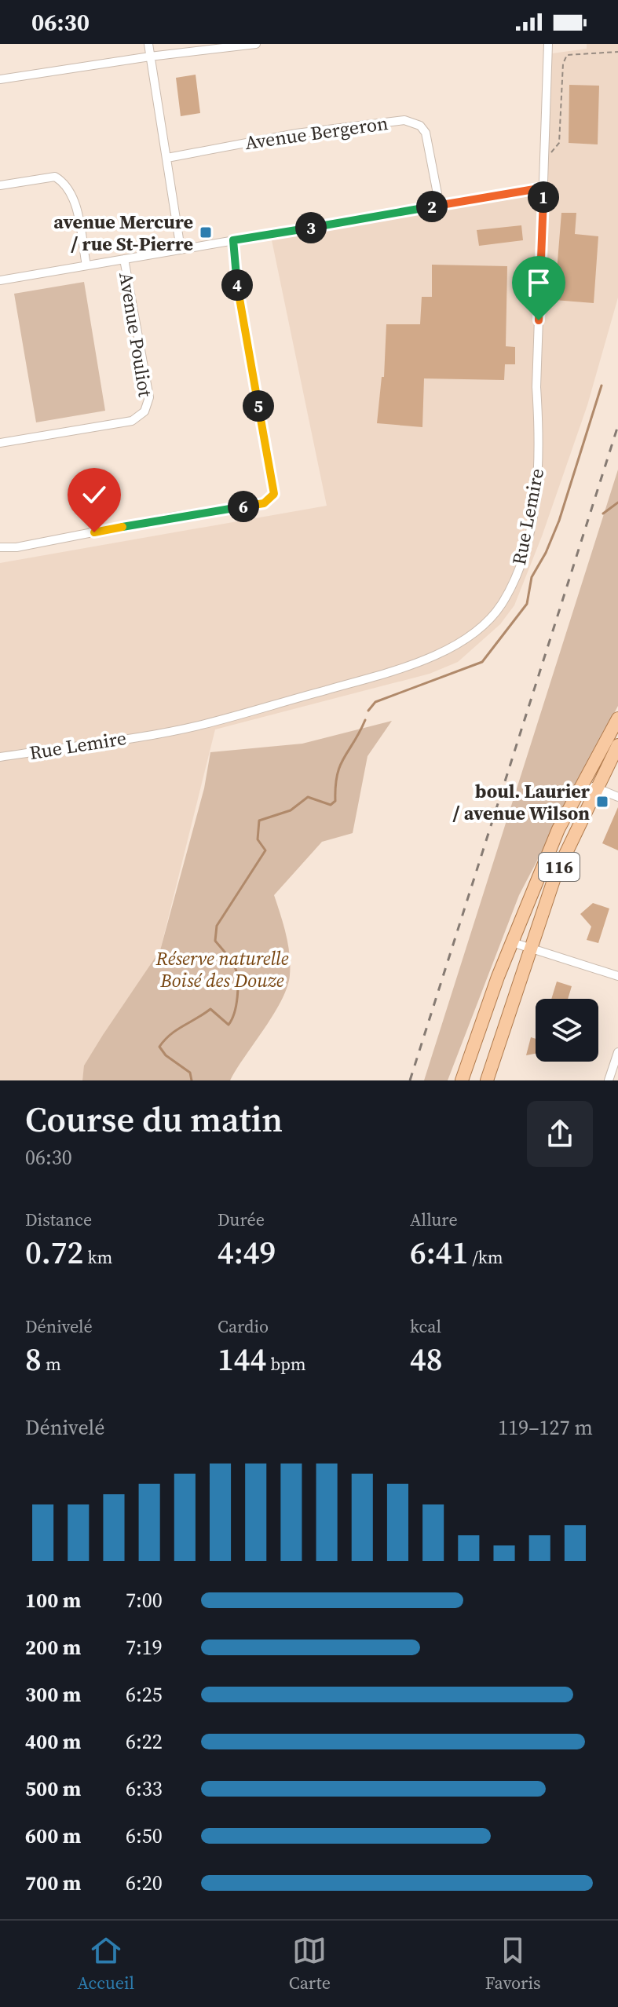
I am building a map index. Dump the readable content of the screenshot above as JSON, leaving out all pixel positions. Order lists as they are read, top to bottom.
{
  "streets": {
    "main road": ["116"],
    "street": ["Avenue Bergeron", "Avenue Pouliot", "Rue Lemire"]
  },
  "parks": ["Réserve naturelle Boisé des Douze"],
  "places": {
    "transit": ["avenue Mercure / rue St-Pierre", "boul. Laurier / avenue Wilson"]
  },
  "page": {
    "status": "06:30",
    "pins": [
      "1",
      "2",
      "3",
      "4",
      "5",
      "6"
    ],
    "heading": ["Course du matin", "06:30"],
    "stats": [
      ["Distance", "0.72 km"],
      ["Durée", "4:49"],
      ["Allure", "6:41 /km"],
      ["Dénivelé", "8 m"],
      ["Cardio", "144 bpm"],
      ["kcal", "48"]
    ],
    "chart": ["Dénivelé", "119–127 m"],
    "list": [
      {
        "name": "100 m",
        "note": "7:00"
      },
      {
        "name": "200 m",
        "note": "7:19"
      },
      {
        "name": "300 m",
        "note": "6:25"
      },
      {
        "name": "400 m",
        "note": "6:22"
      },
      {
        "name": "500 m",
        "note": "6:33"
      },
      {
        "name": "600 m",
        "note": "6:50"
      },
      {
        "name": "700 m",
        "note": "6:20"
      }
    ],
    "tabs": ["Accueil", "Carte", "Favoris"]
  }
}
